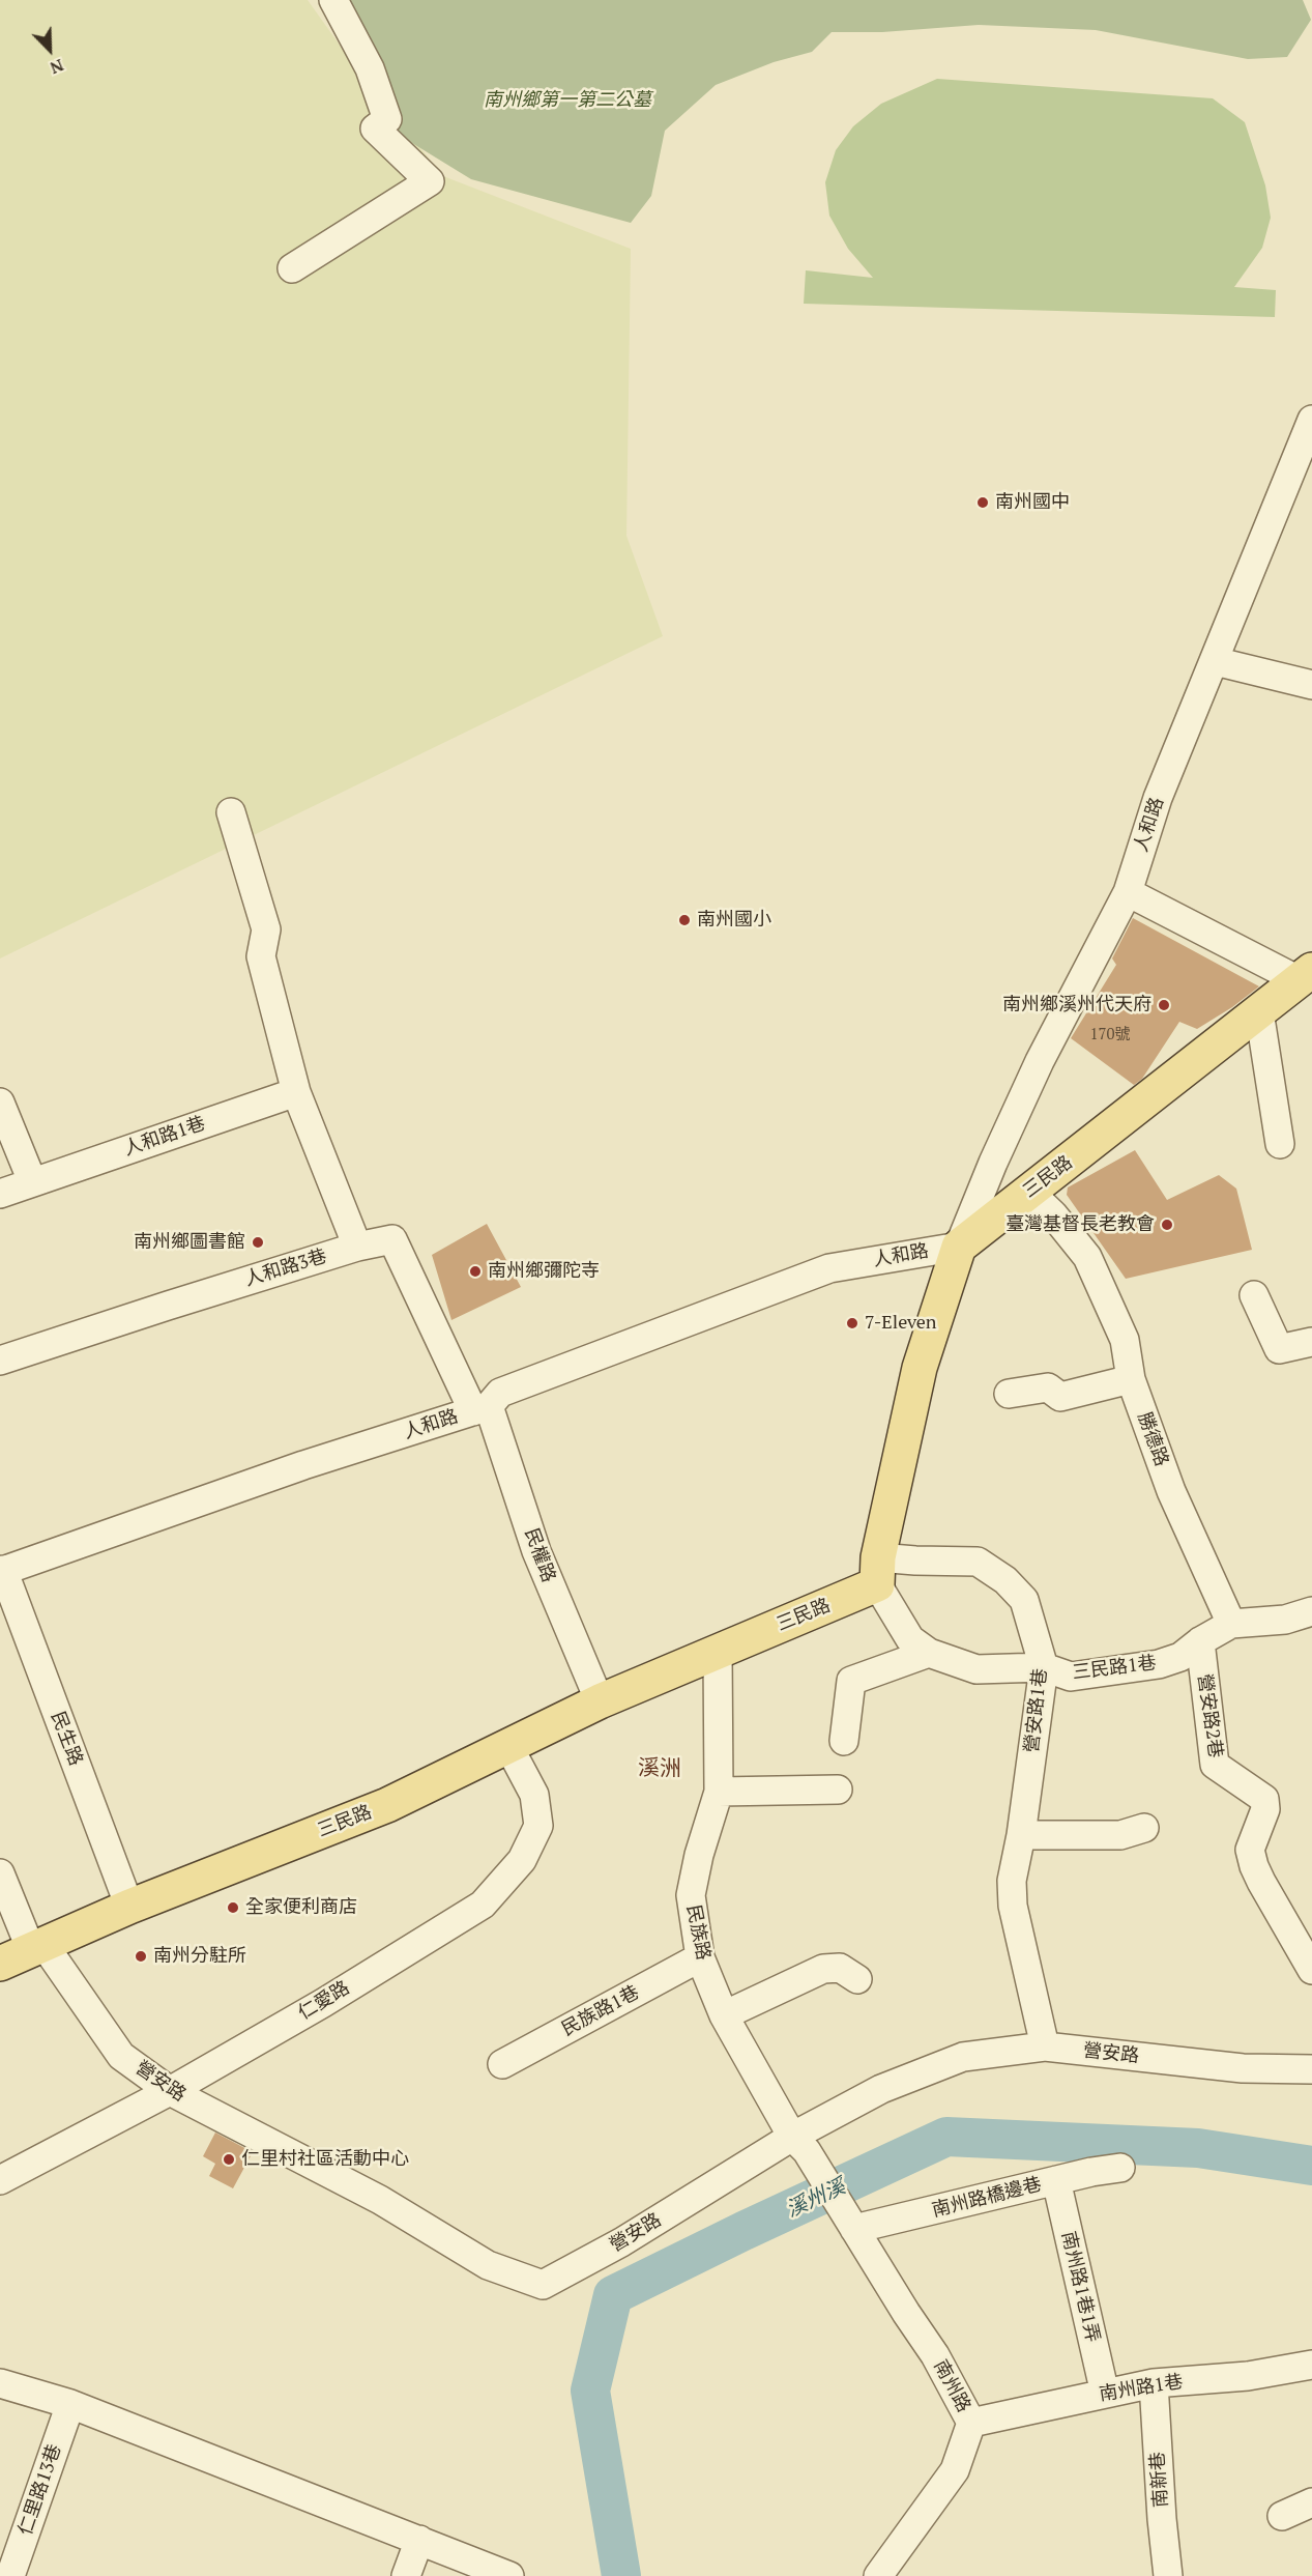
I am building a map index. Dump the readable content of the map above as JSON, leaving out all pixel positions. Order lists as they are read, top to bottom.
{
  "streets": {
    "main road": ["三民路"],
    "street": [
      "人和路",
      "人和路1巷",
      "人和路3巷",
      "勝德路",
      "民權路",
      "三民路1巷",
      "營安路1巷",
      "營安路2巷",
      "民生路",
      "民族路",
      "仁愛路",
      "民族路1巷",
      "營安路",
      "南州路橋邊巷",
      "南州路1巷1弄",
      "南州路",
      "南州路1巷",
      "南新巷",
      "仁里路13巷"
    ]
  },
  "crossings": [
    ["人和路", "三民路"],
    ["人和路", "人和路3巷"],
    ["人和路", "民權路"],
    ["人和路", "民生路"],
    ["三民路", "勝德路"],
    ["三民路", "民權路"],
    ["三民路", "三民路1巷"],
    ["三民路", "營安路1巷"],
    ["三民路", "民生路"],
    ["三民路", "民族路"],
    ["三民路", "仁愛路"],
    ["三民路", "營安路"],
    ["人和路3巷", "民權路"],
    ["勝德路", "三民路1巷"],
    ["三民路1巷", "營安路1巷"],
    ["三民路1巷", "營安路2巷"],
    ["營安路1巷", "營安路"],
    ["民族路", "民族路1巷"],
    ["民族路", "營安路"],
    ["民族路", "南州路"],
    ["仁愛路", "營安路"],
    ["營安路", "南州路"],
    ["南州路橋邊巷", "南州路1巷1弄"],
    ["南州路橋邊巷", "南州路"],
    ["南州路1巷1弄", "南州路1巷"],
    ["南州路", "南州路1巷"],
    ["南州路1巷", "南新巷"]
  ],
  "districts": ["溪洲"],
  "water": ["溪州溪"],
  "parks": ["南州鄉第一第二公墓"],
  "places": [
    "南州國中",
    "南州國小",
    "南州鄉溪州代天府",
    "臺灣基督長老教會",
    "南州鄉圖書館",
    "南州鄉彌陀寺",
    "7-Eleven",
    "全家便利商店",
    "南州分駐所",
    "仁里村社區活動中心"
  ],
  "house_numbers": ["170號"],
  "north": "bottom right"
}
